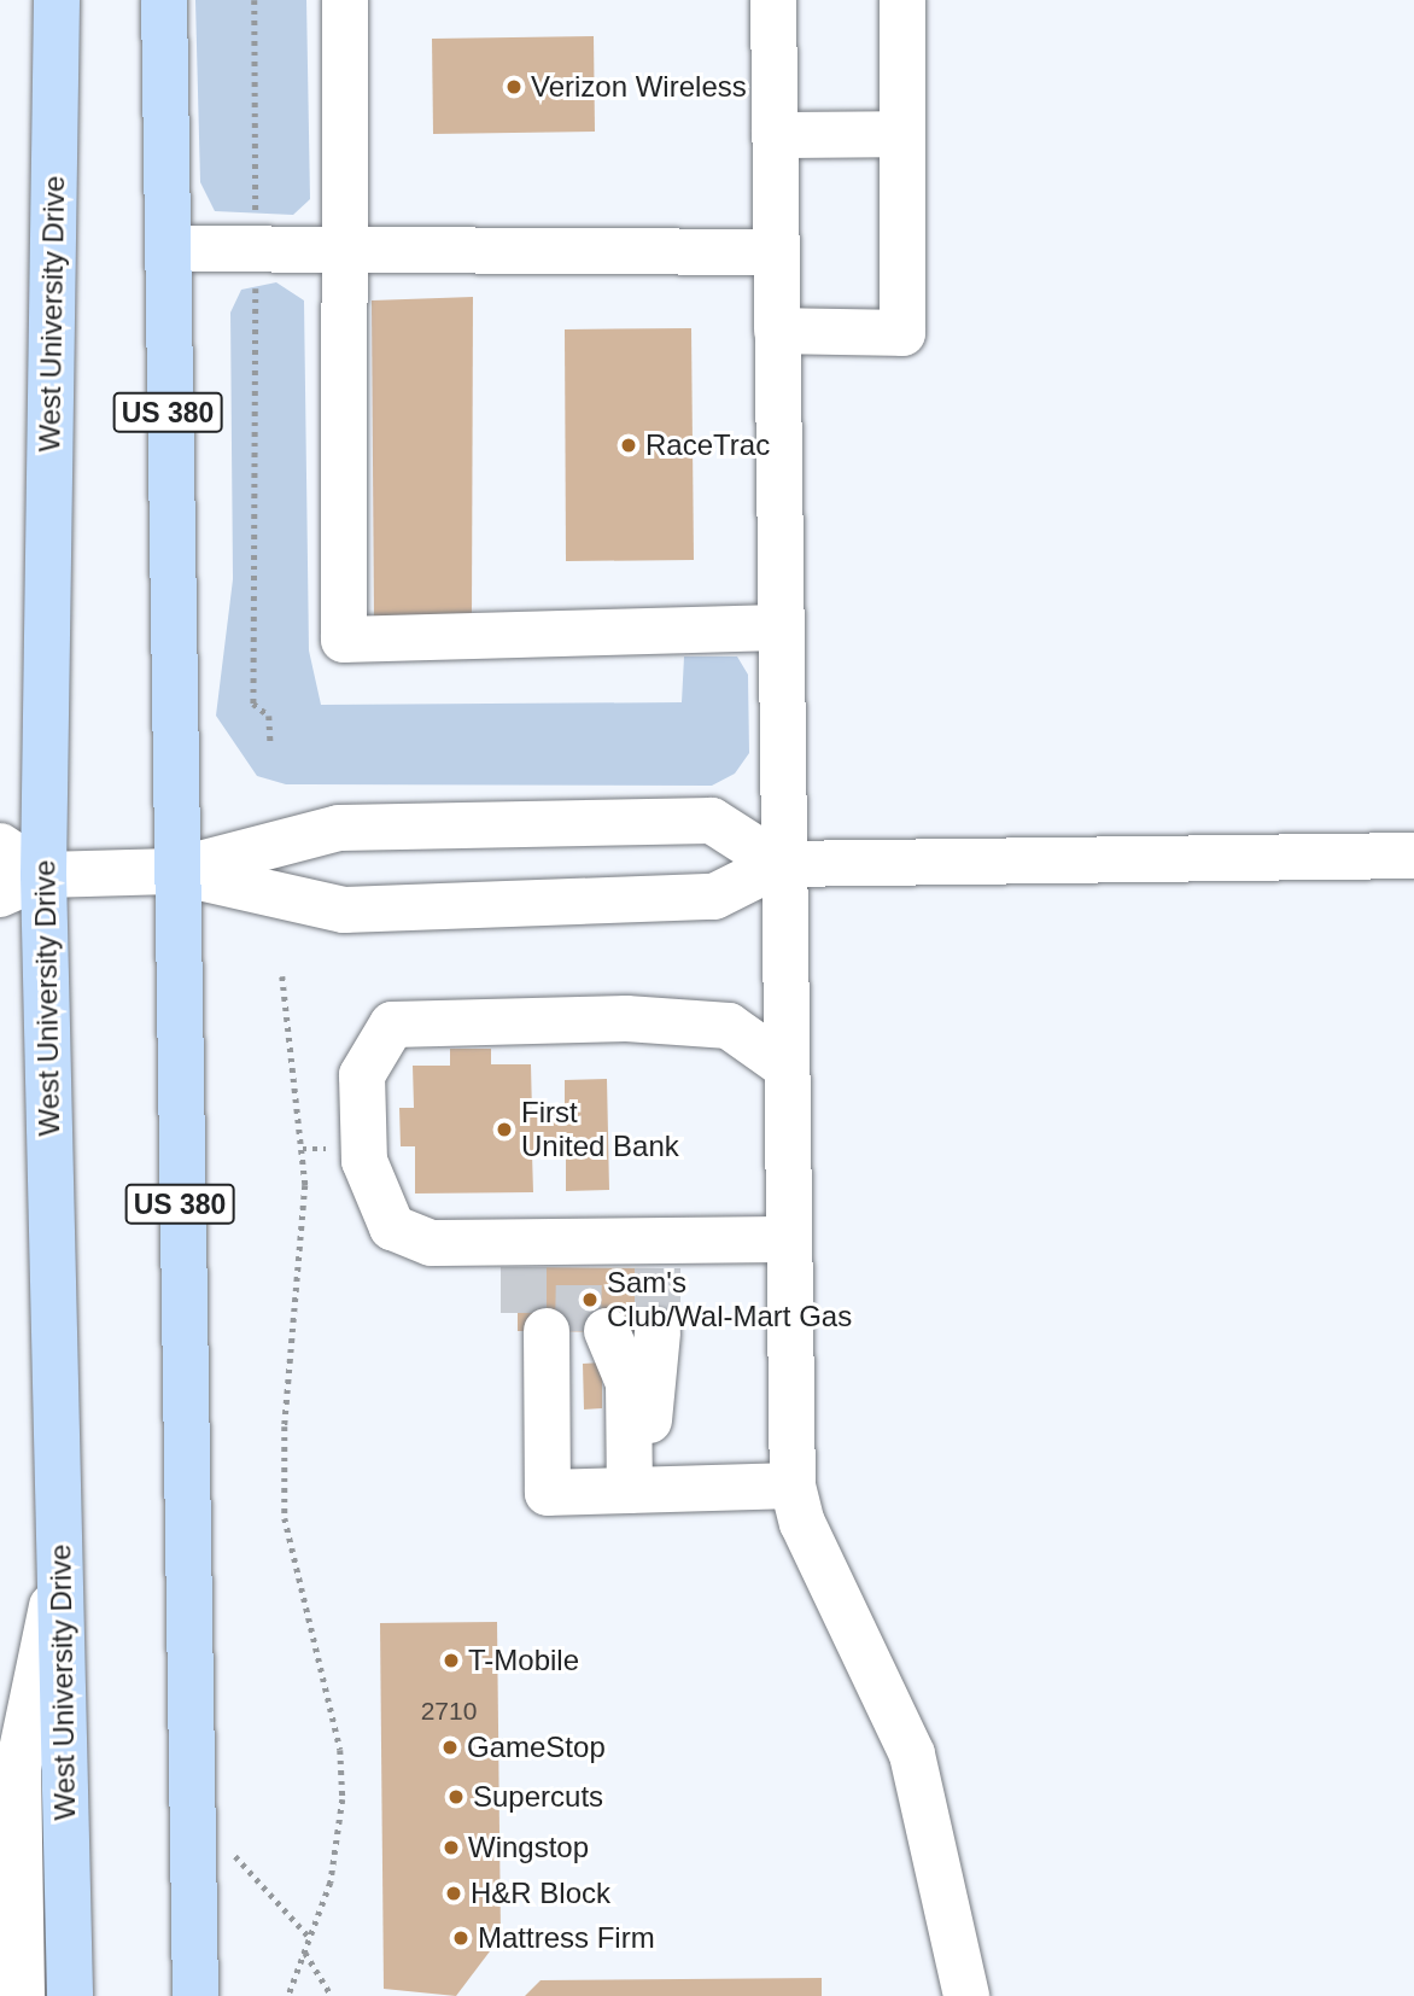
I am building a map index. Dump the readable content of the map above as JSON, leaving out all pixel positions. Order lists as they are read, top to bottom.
{
  "streets": {
    "main road": ["West University Drive", "US 380"]
  },
  "places": [
    "Verizon Wireless",
    "RaceTrac",
    "First United Bank",
    "Sam's Club/Wal-Mart Gas",
    "T-Mobile",
    "GameStop",
    "Supercuts",
    "Wingstop",
    "H&R Block",
    "Mattress Firm"
  ],
  "house_numbers": ["2710"]
}
